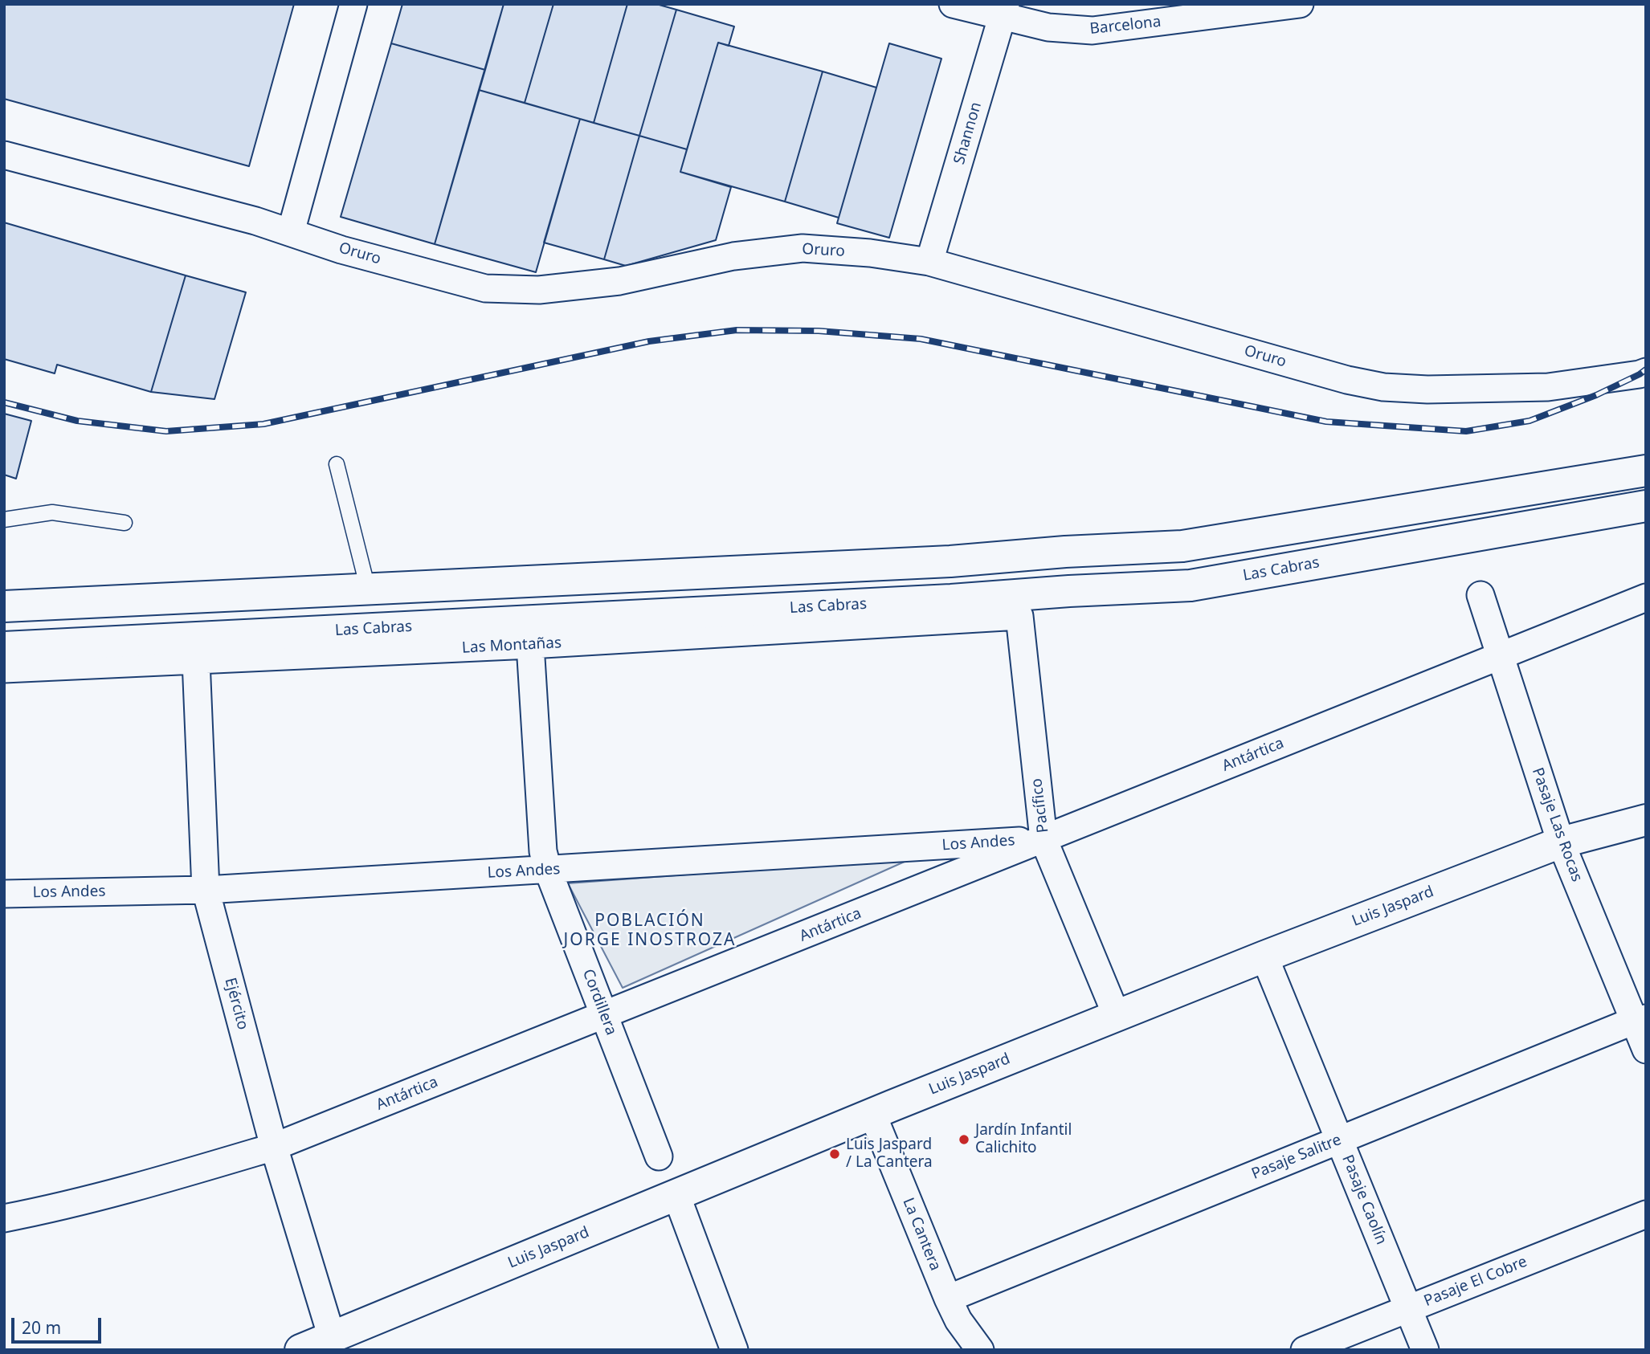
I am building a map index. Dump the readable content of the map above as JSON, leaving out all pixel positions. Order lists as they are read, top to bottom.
{
  "streets": {
    "main road": ["Las Cabras", "Luis Jaspard"],
    "street": [
      "Barcelona",
      "Shannon",
      "Oruro",
      "Las Montañas",
      "Antártica",
      "Pacífico",
      "Pasaje Las Rocas",
      "Los Andes",
      "Cordillera",
      "Ejército",
      "Pasaje Salitre",
      "Pasaje Caolín",
      "La Cantera",
      "Pasaje El Cobre"
    ]
  },
  "crossings": [
    ["Barcelona", "Shannon"],
    ["Shannon", "Oruro"],
    ["Las Montañas", "Pacífico"],
    ["Las Montañas", "Cordillera"],
    ["Las Montañas", "Ejército"],
    ["Antártica", "Pacífico"],
    ["Antártica", "Pasaje Las Rocas"],
    ["Antártica", "Los Andes"],
    ["Antártica", "Cordillera"],
    ["Antártica", "Ejército"],
    ["Pacífico", "Los Andes"],
    ["Pacífico", "Luis Jaspard"],
    ["Pasaje Las Rocas", "Luis Jaspard"],
    ["Pasaje Las Rocas", "Pasaje Salitre"],
    ["Los Andes", "Cordillera"],
    ["Los Andes", "Ejército"],
    ["Luis Jaspard", "Ejército"],
    ["Luis Jaspard", "Pasaje Caolín"],
    ["Luis Jaspard", "La Cantera"],
    ["Pasaje Salitre", "Pasaje Caolín"],
    ["Pasaje Salitre", "La Cantera"],
    ["Pasaje Caolín", "Pasaje El Cobre"]
  ],
  "districts": ["POBLACIÓN JORGE INOSTROZA"],
  "places": ["Jardín Infantil Calichito", "Luis Jaspard / La Cantera"],
  "scale_bar": "20 m"
}
